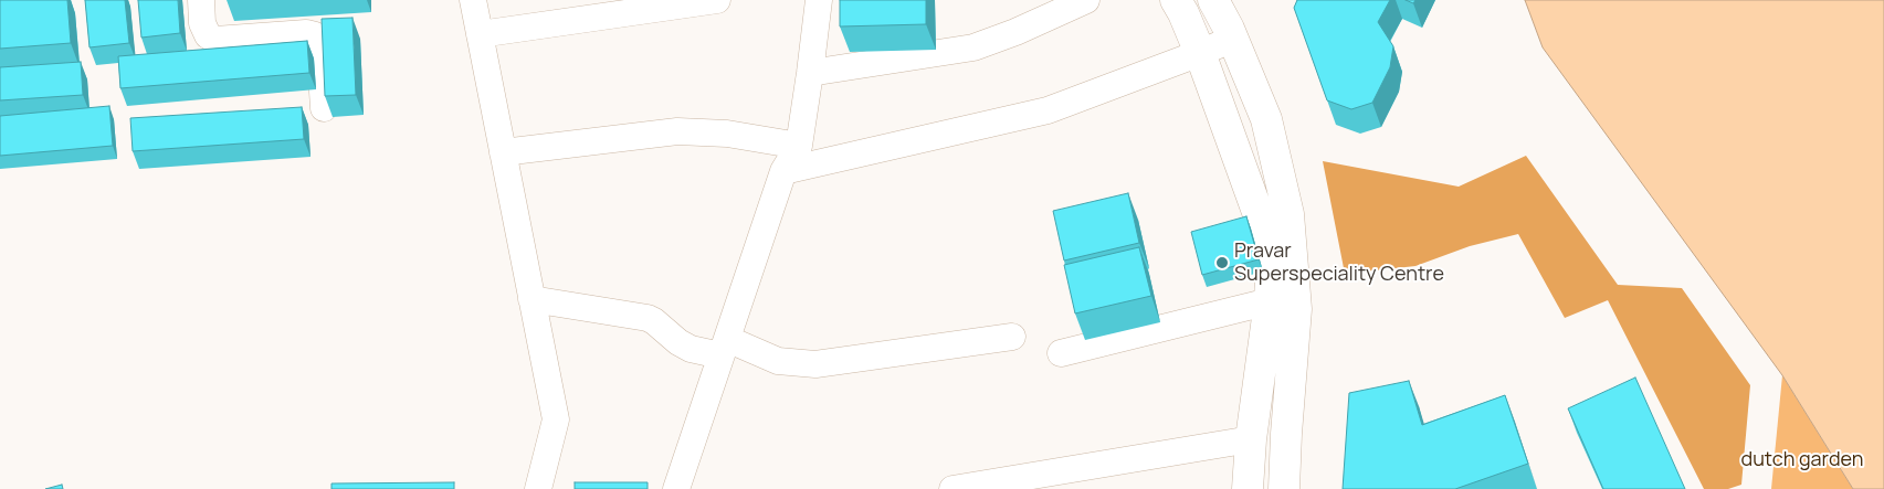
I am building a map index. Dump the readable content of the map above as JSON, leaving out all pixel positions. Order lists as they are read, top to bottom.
{
  "parks": ["dutch garden"],
  "places": ["Pravar Superspeciality Centre"]
}
